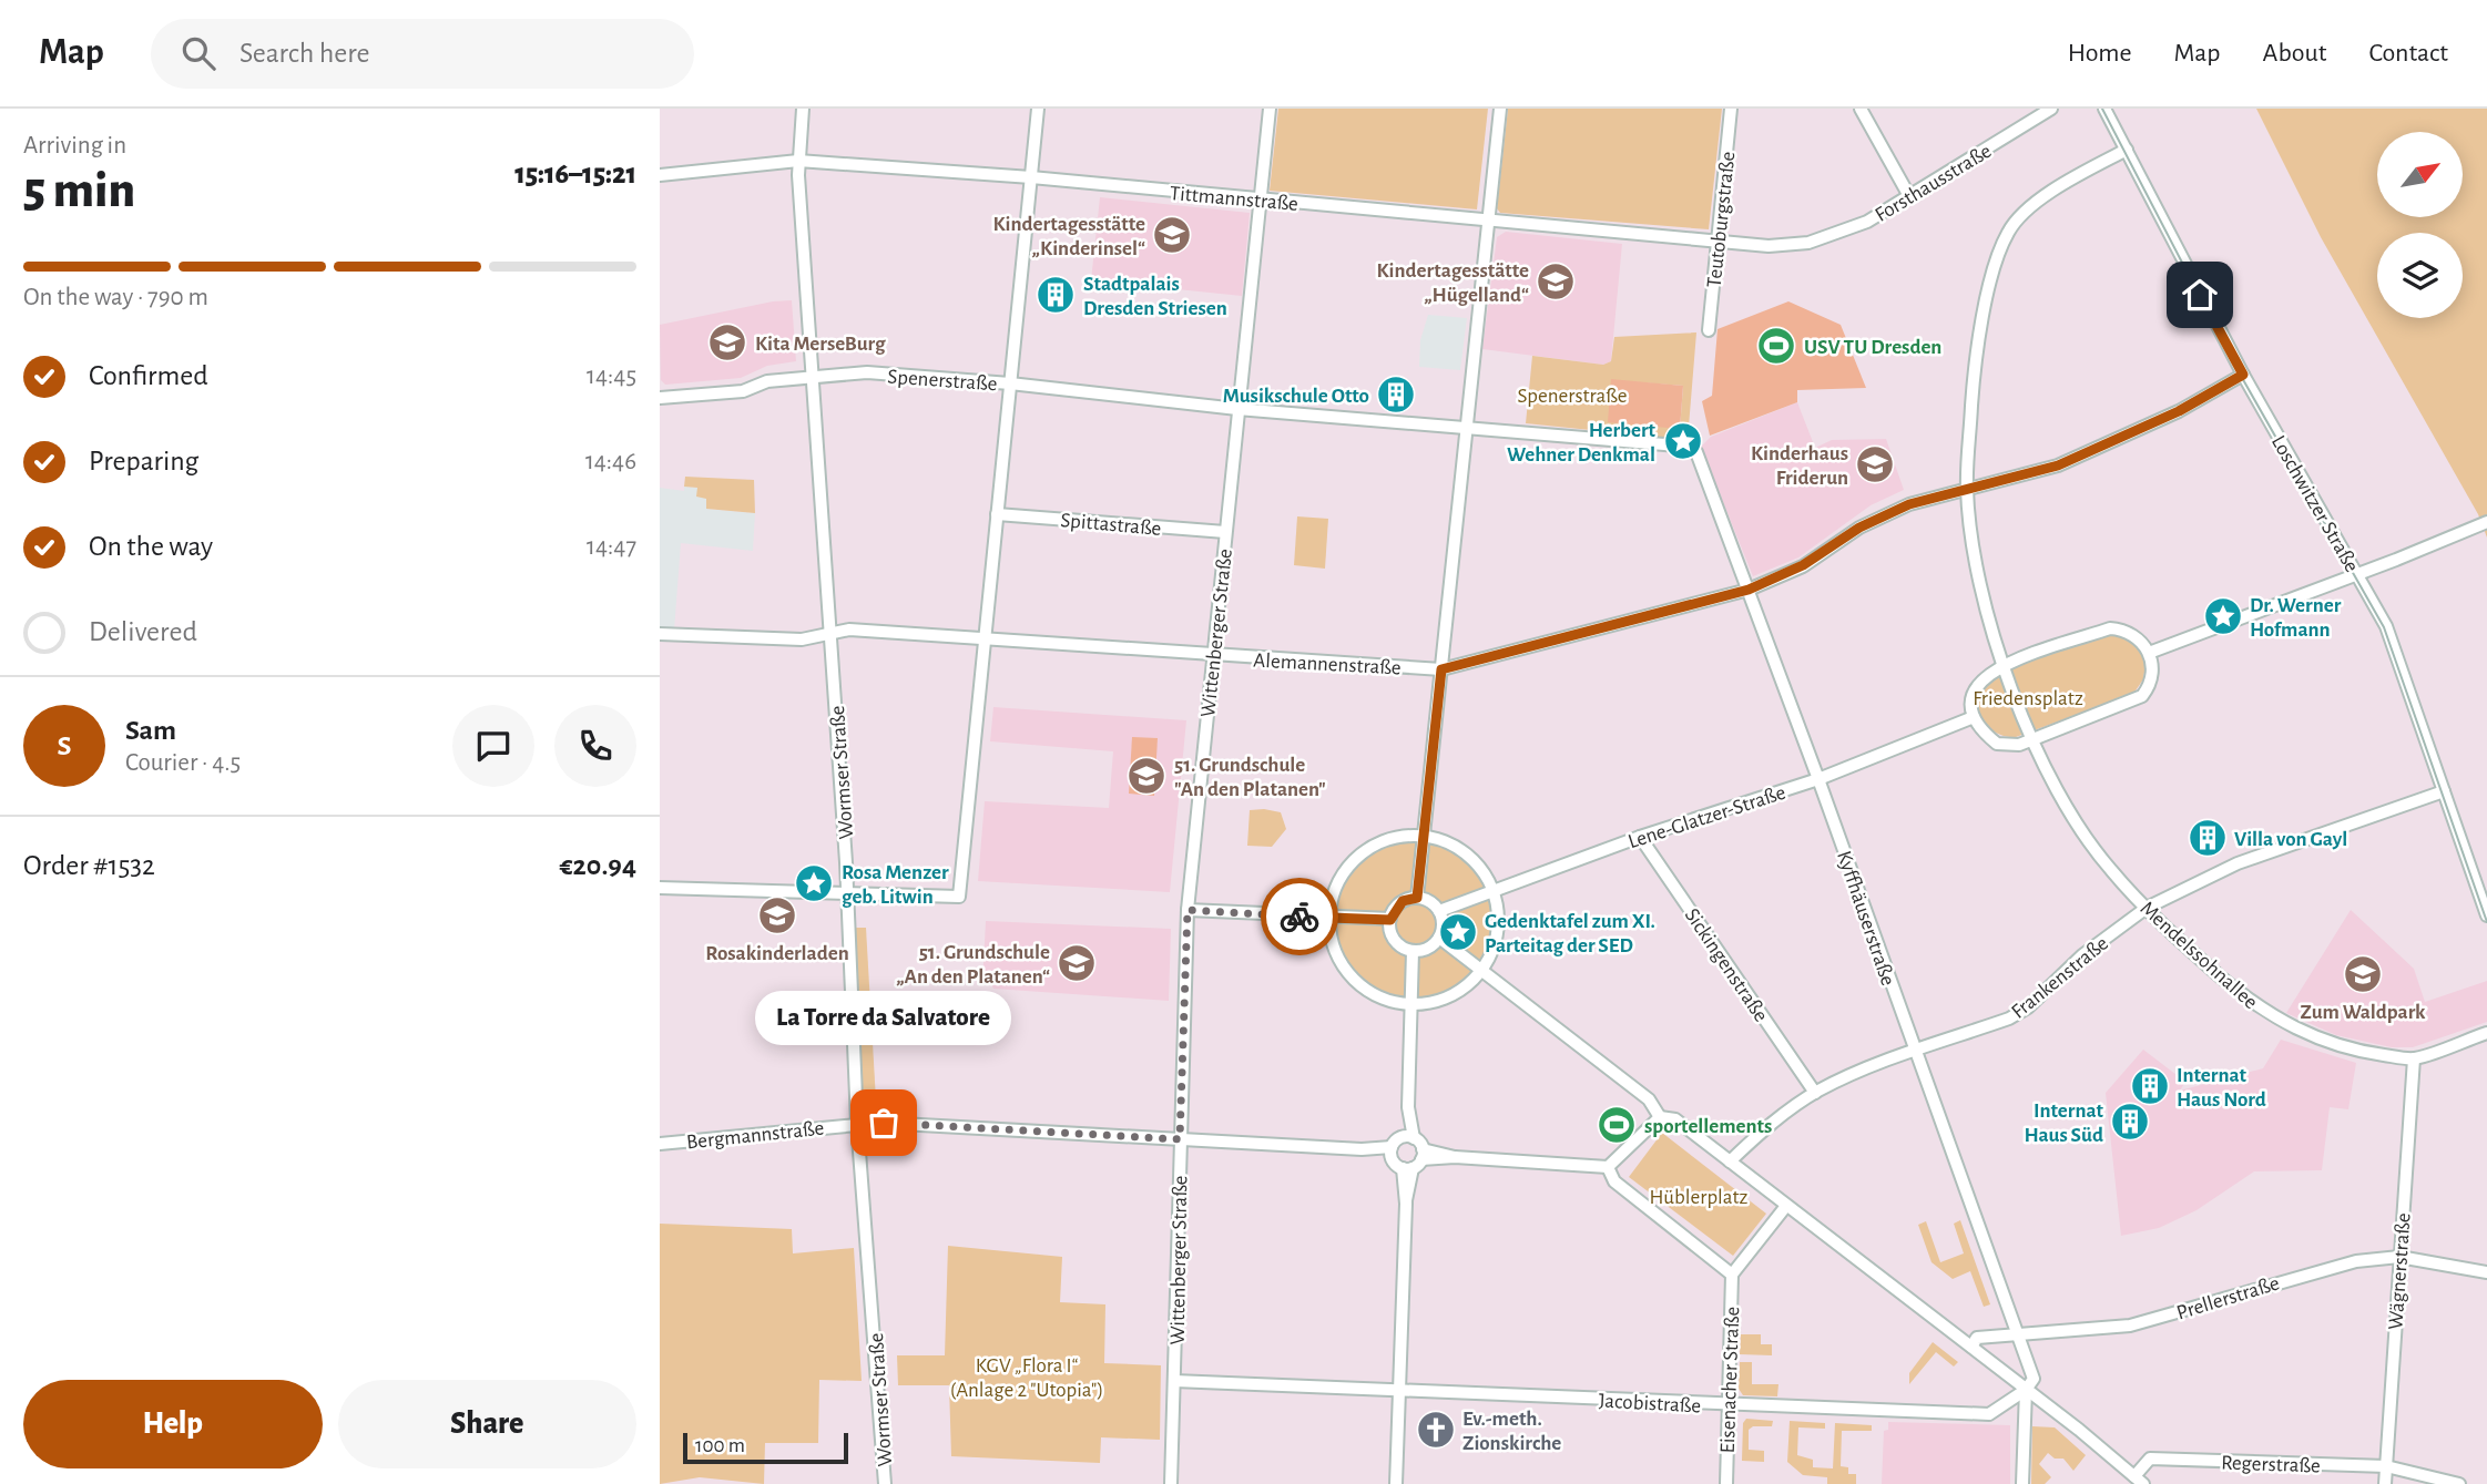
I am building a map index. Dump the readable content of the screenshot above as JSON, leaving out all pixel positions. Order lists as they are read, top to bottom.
{
  "streets": {
    "street": [
      "Forsthausstraße",
      "Tittmannstraße",
      "Teutoburgstraße",
      "Spenerstraße",
      "Loschwitzer Straße",
      "Spittastraße",
      "Wittenberger Straße",
      "Alemannenstraße",
      "Wormser Straße",
      "Lene-Glatzer-Straße",
      "Kyffhäuserstraße",
      "Mendelssohnallee",
      "Sickingenstraße",
      "Frankenstraße",
      "Bergmannstraße",
      "Wägnerstraße",
      "Prellerstraße",
      "Eisenacher Straße",
      "Jacobistraße",
      "Regerstraße"
    ]
  },
  "crossings": [
    ["Forsthausstraße", "Tittmannstraße"],
    ["Tittmannstraße", "Teutoburgstraße"],
    ["Tittmannstraße", "Wittenberger Straße"],
    ["Tittmannstraße", "Wormser Straße"],
    ["Spenerstraße", "Wittenberger Straße"],
    ["Spenerstraße", "Wormser Straße"],
    ["Spenerstraße", "Kyffhäuserstraße"],
    ["Loschwitzer Straße", "Alemannenstraße"],
    ["Loschwitzer Straße", "Frankenstraße"],
    ["Spittastraße", "Wittenberger Straße"],
    ["Wittenberger Straße", "Alemannenstraße"],
    ["Wittenberger Straße", "Bergmannstraße"],
    ["Wittenberger Straße", "Jacobistraße"],
    ["Alemannenstraße", "Wormser Straße"],
    ["Alemannenstraße", "Kyffhäuserstraße"],
    ["Wormser Straße", "Bergmannstraße"],
    ["Lene-Glatzer-Straße", "Kyffhäuserstraße"],
    ["Lene-Glatzer-Straße", "Sickingenstraße"],
    ["Kyffhäuserstraße", "Frankenstraße"],
    ["Kyffhäuserstraße", "Prellerstraße"],
    ["Kyffhäuserstraße", "Jacobistraße"],
    ["Mendelssohnallee", "Frankenstraße"],
    ["Mendelssohnallee", "Wägnerstraße"],
    ["Sickingenstraße", "Frankenstraße"],
    ["Wägnerstraße", "Prellerstraße"],
    ["Wägnerstraße", "Regerstraße"],
    ["Eisenacher Straße", "Jacobistraße"]
  ],
  "parks": [
    "Spenerstraße",
    "Friedensplatz",
    "Hüblerplatz",
    "KGV „Flora I“ (Anlage 2 \"Utopia\")"
  ],
  "places": {
    "school or university": [
      "Kindertagesstätte „Kinderinsel“",
      "Kindertagesstätte „Hügelland“",
      "Kita MerseBurg",
      "Kinderhaus Friderun",
      "51. Grundschule \"An den Platanen\"",
      "Rosakinderladen",
      "51. Grundschule „An den Platanen“",
      "Zum Waldpark"
    ],
    "building": [
      "Stadtpalais Dresden Striesen",
      "Musikschule Otto",
      "Villa von Gayl",
      "Internat Haus Nord",
      "Internat Haus Süd"
    ],
    "sports": ["USV TU Dresden", "sportellements"],
    "place": [
      "Herbert Wehner Denkmal",
      "Dr. Werner Hofmann",
      "Rosa Menzer geb. Litwin",
      "Gedenktafel zum XI. Parteitag der SED"
    ],
    "other": ["La Torre da Salvatore"],
    "church": ["Ev.-meth. Zionskirche"]
  },
  "scale_bar": "100 m",
  "north": "top right",
  "page": {
    "header": "Map",
    "search": "Search here",
    "nav": [
      "Home",
      "Map",
      "About",
      "Contact"
    ],
    "heading": ["5 min", "Arriving in", "15:16–15:21"],
    "panel": [
      "Sam",
      "Courier · 4.5",
      "Order #1532",
      "€20.94"
    ],
    "bar": "On the way · 790 m",
    "list": [
      ["Confirmed", "14:45"],
      ["Preparing", "14:46"],
      ["On the way", "14:47"],
      "Delivered"
    ],
    "round": "S",
    "bubble": "La Torre da Salvatore",
    "buttons": ["Help", "Share"],
    "scale": "100 m"
  }
}
